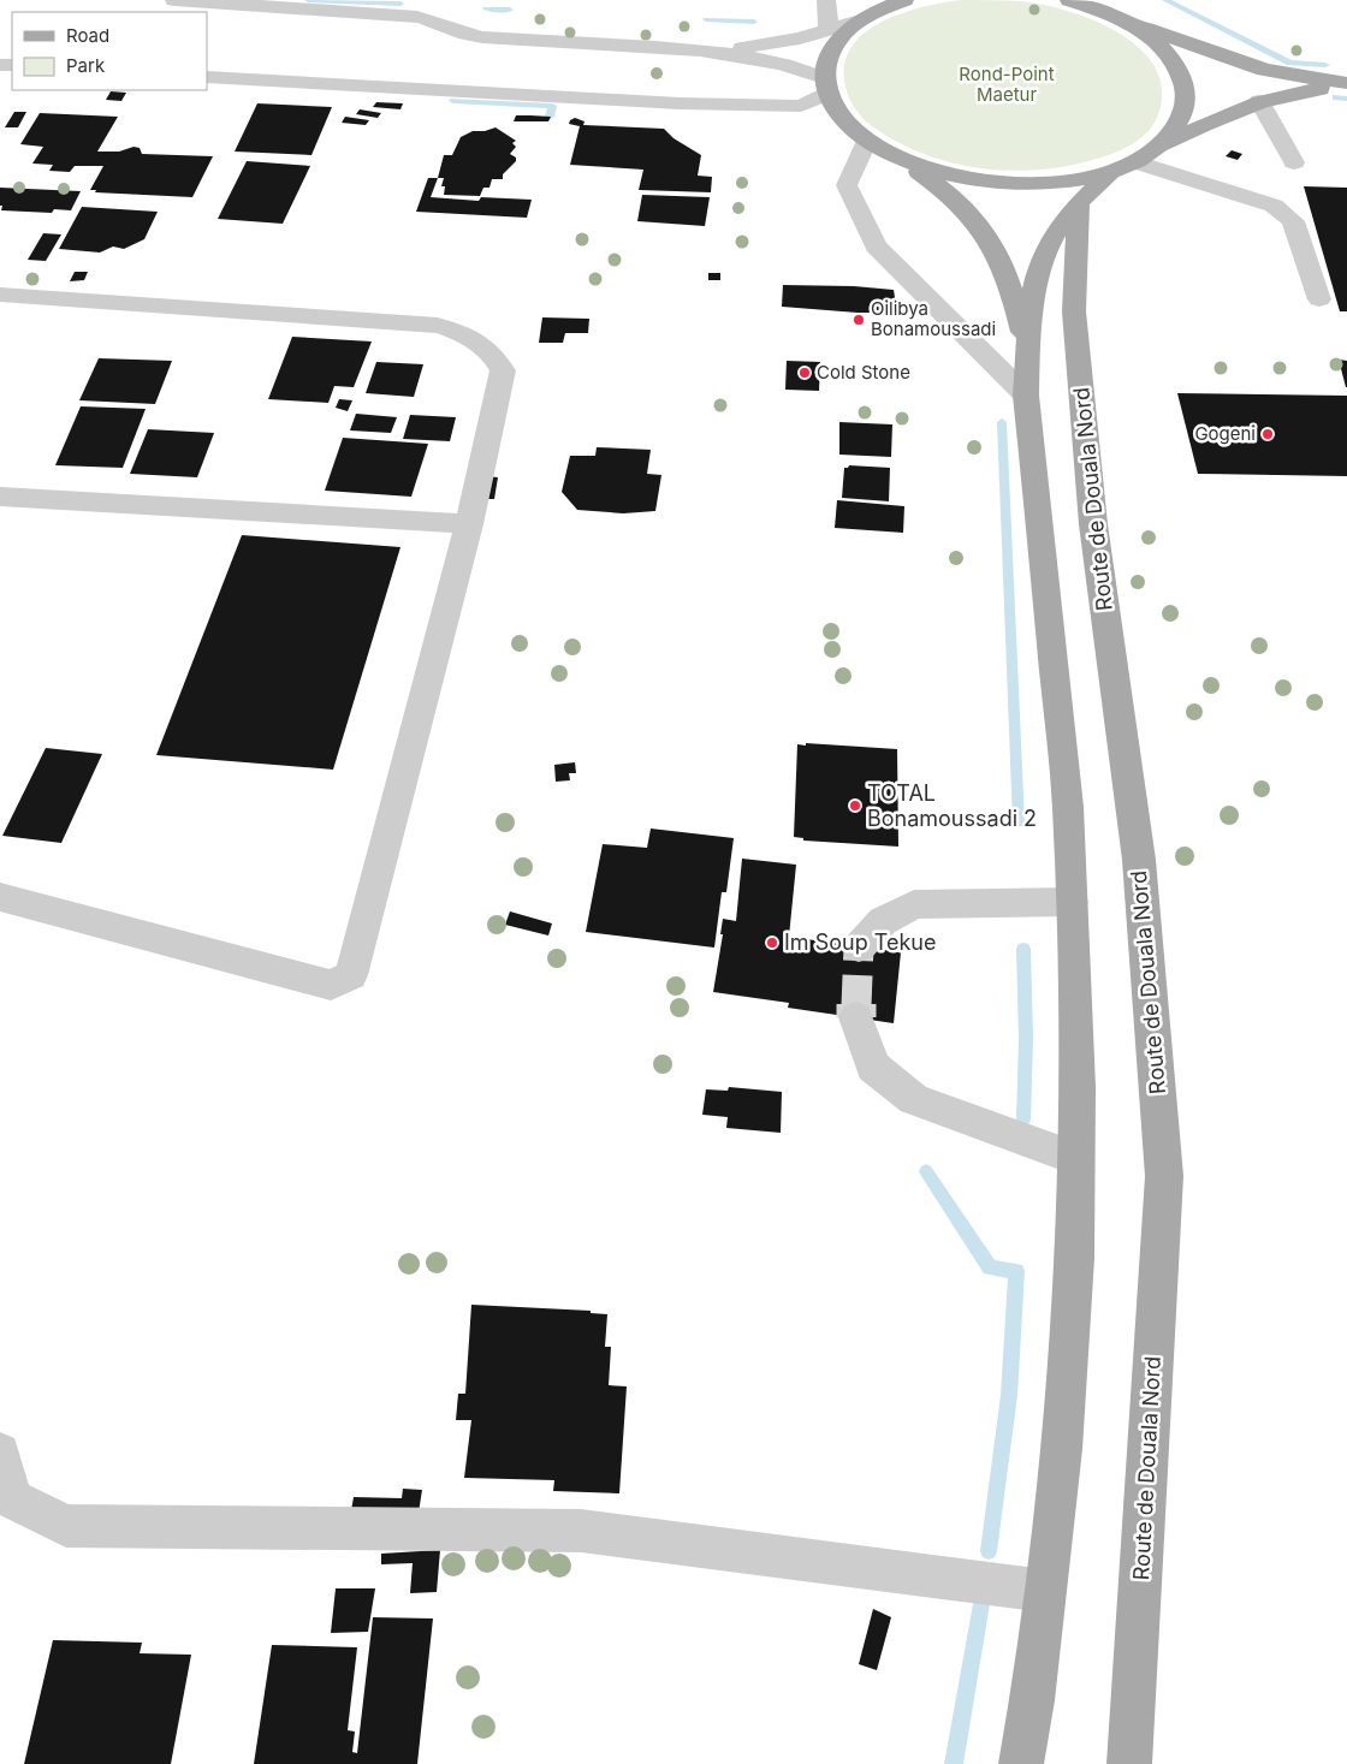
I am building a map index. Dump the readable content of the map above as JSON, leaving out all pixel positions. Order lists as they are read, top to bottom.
{
  "streets": {
    "main road": ["Route de Douala Nord"]
  },
  "parks": ["Rond-Point Maetur"],
  "places": [
    "Oilibya Bonamoussadi",
    "Cold Stone",
    "Gogeni",
    "TOTAL Bonamoussadi 2",
    "Im Soup Tekue"
  ],
  "legend": ["Road", "Park"]
}
